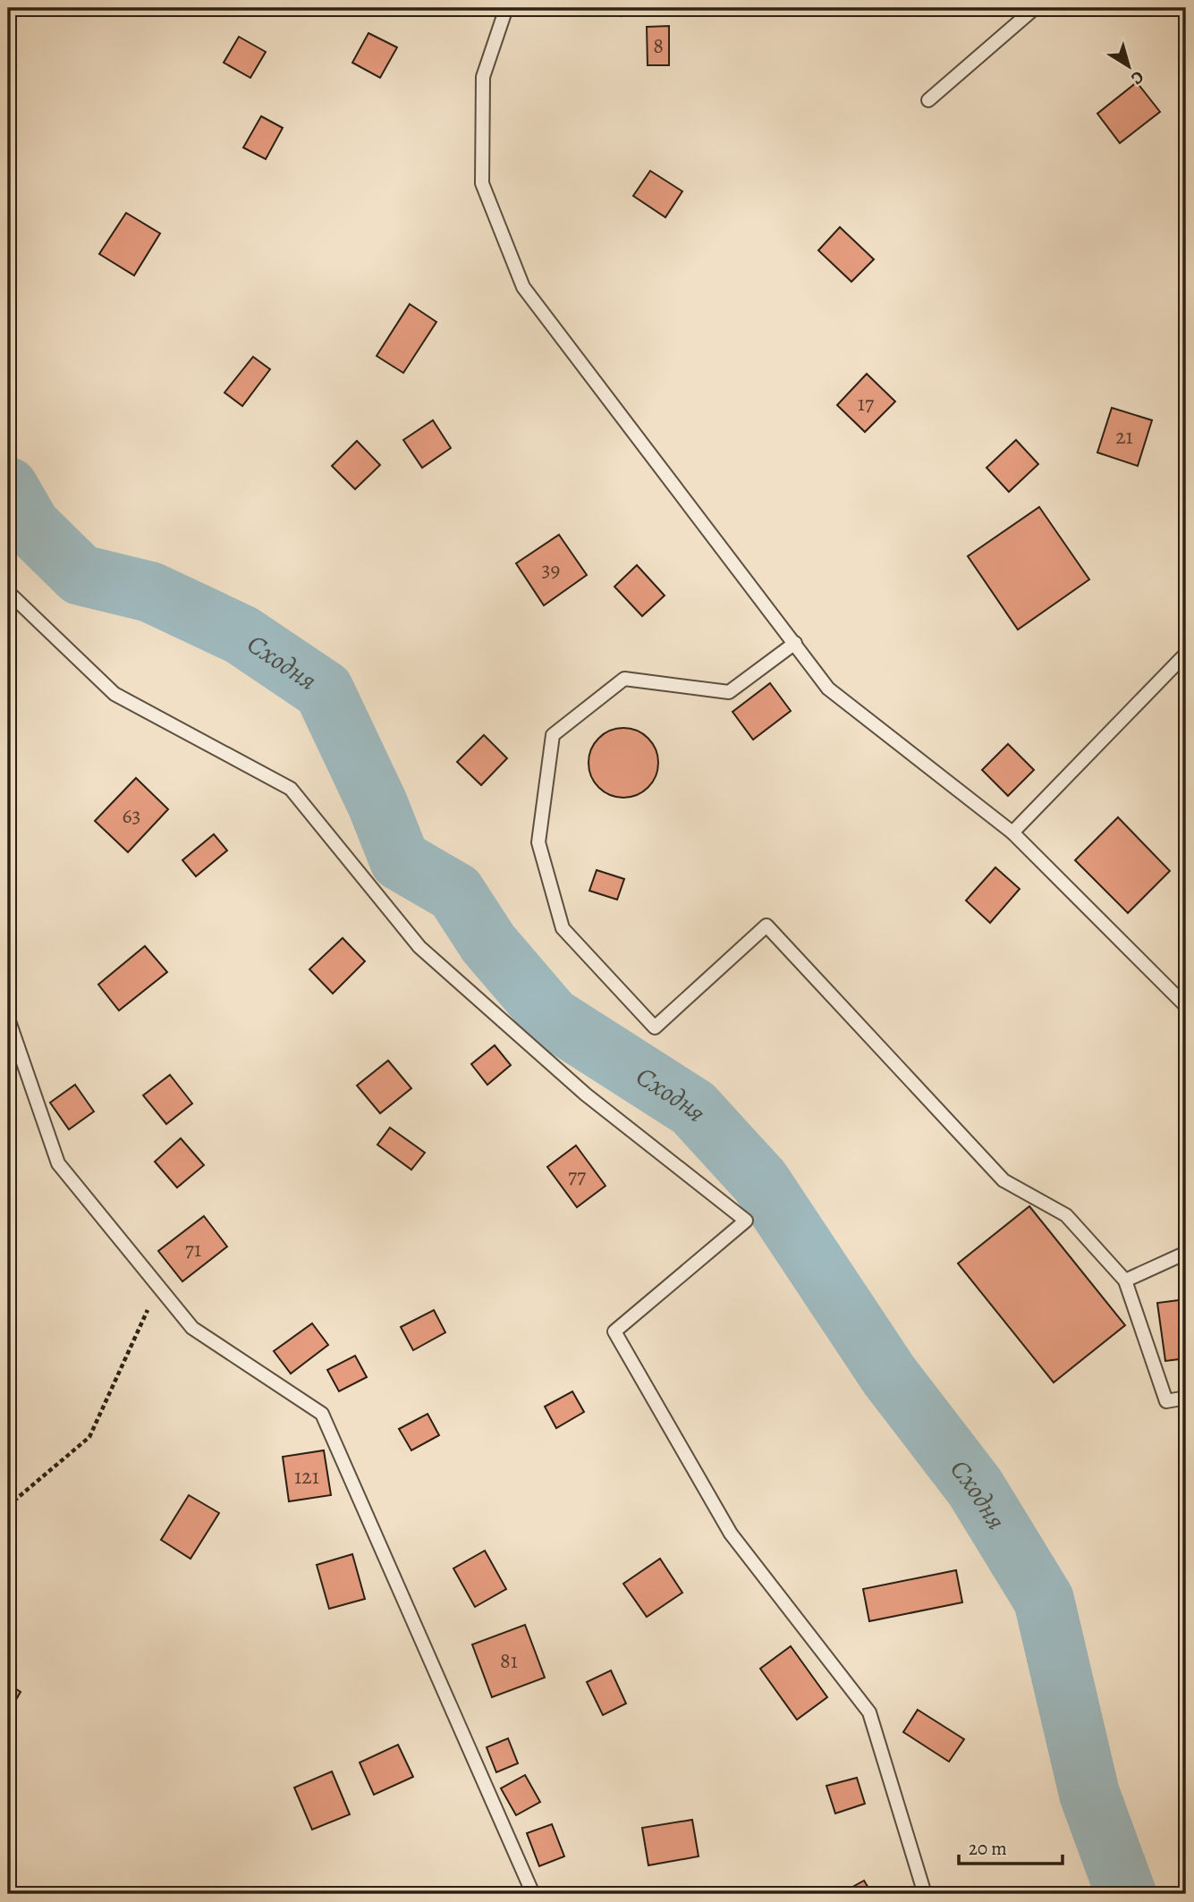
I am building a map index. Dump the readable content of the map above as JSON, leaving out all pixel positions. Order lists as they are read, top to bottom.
{
  "water": ["Сходня"],
  "house_numbers": [
    "8",
    "17",
    "21",
    "39",
    "63",
    "77",
    "71",
    "121",
    "81"
  ],
  "scale_bar": "20 m",
  "north": "bottom right"
}
